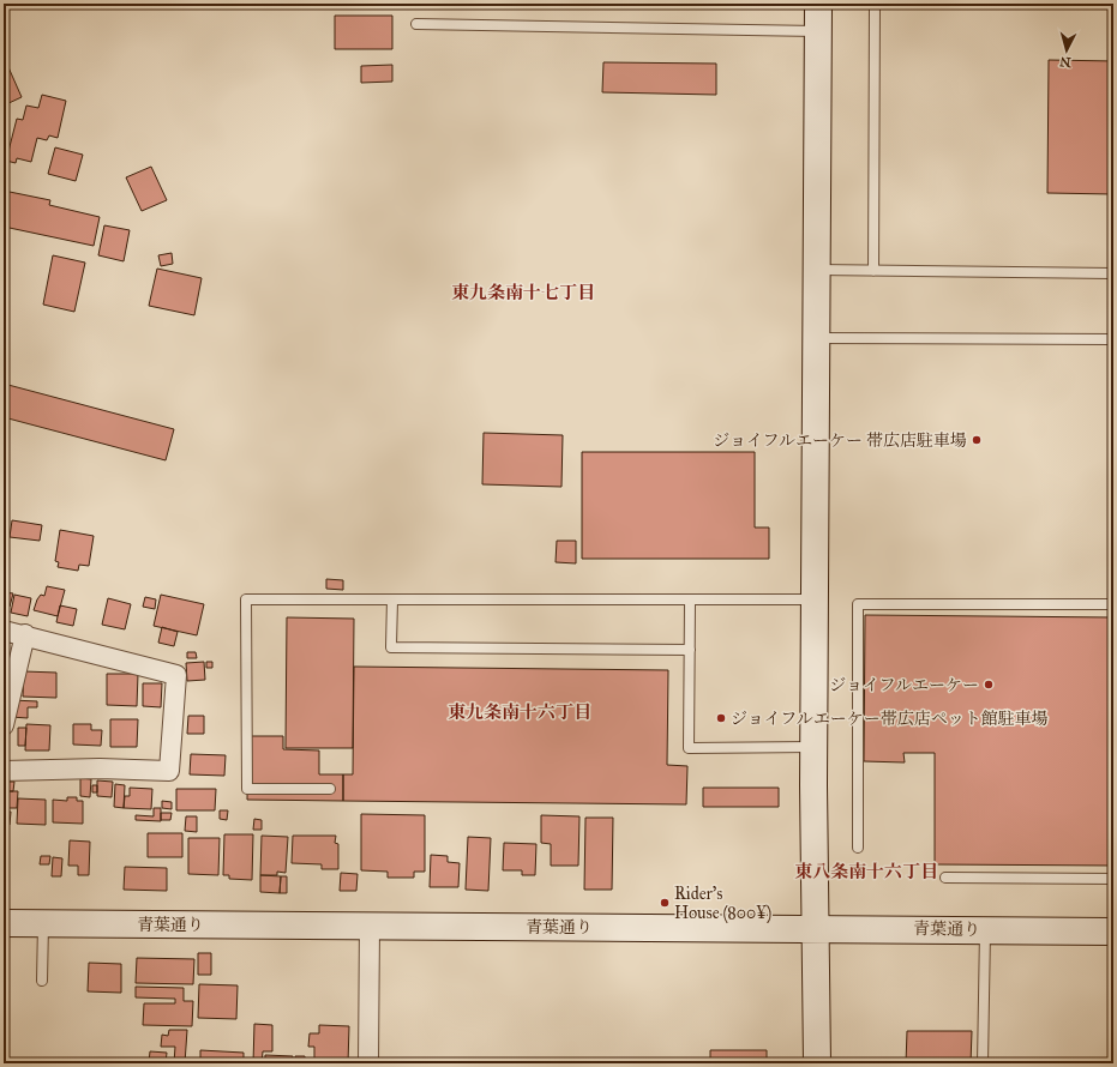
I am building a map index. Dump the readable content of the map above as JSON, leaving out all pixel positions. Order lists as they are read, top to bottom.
{
  "streets": {
    "street": ["青葉通り"]
  },
  "districts": ["東九条南十七丁目", "東九条南十六丁目", "東八条南十六丁目"],
  "places": [
    "ジョイフルエーケー 帯広店駐車場",
    "ジョイフルエーケー",
    "ジョイフルエーケー帯広店ペット館駐車場",
    "Rider’s House (800¥)"
  ],
  "north": "bottom"
}
